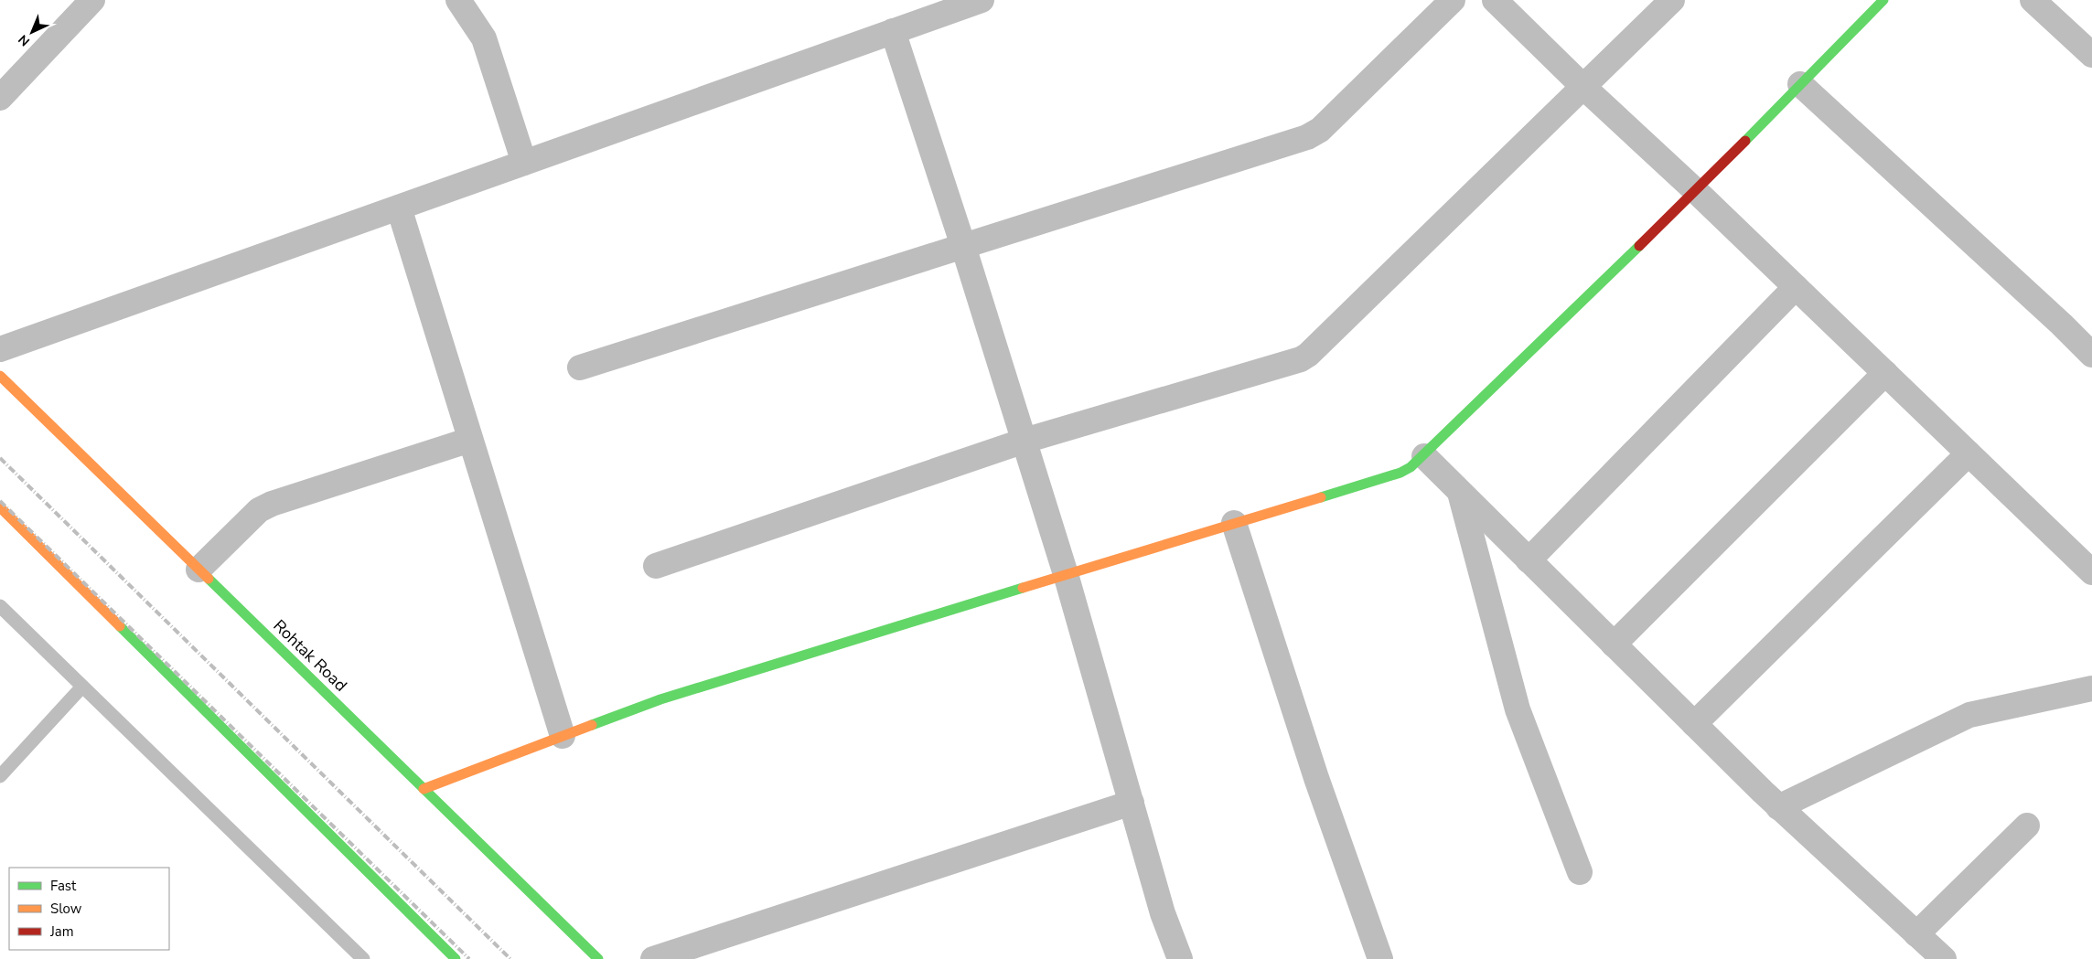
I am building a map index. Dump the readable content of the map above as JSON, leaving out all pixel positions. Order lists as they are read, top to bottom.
{
  "streets": {
    "main road": ["Rohtak Road"]
  },
  "legend": ["Fast", "Slow", "Jam"],
  "north": "bottom left"
}
